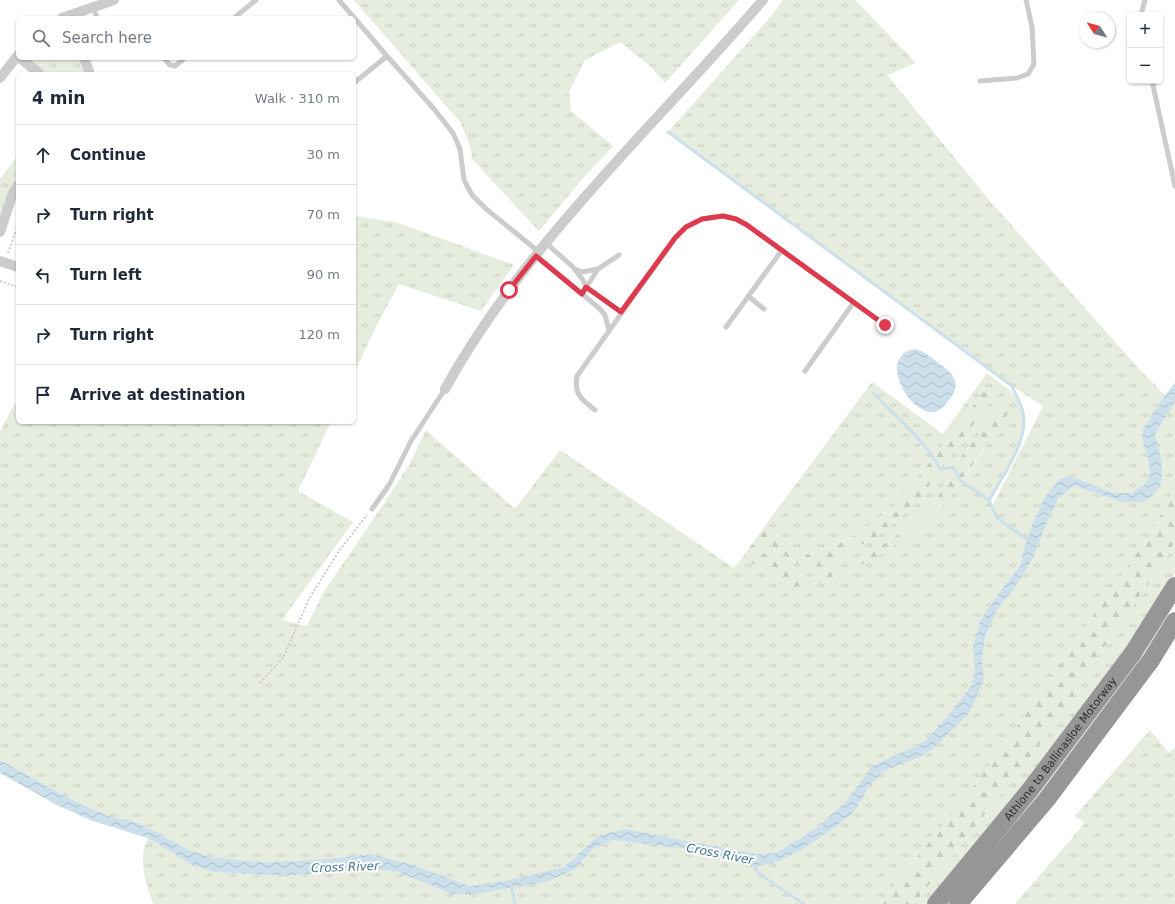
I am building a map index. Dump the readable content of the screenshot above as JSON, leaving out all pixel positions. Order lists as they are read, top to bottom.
{
  "streets": {
    "highway": ["Athlone to Ballinasloe Motorway"]
  },
  "water": ["Cross River"],
  "north": "top left",
  "page": {
    "map_buttons": ["+", "−"],
    "search": "Search here",
    "heading": ["4 min", "Walk · 310 m"],
    "list": [
      ["Continue", "30 m"],
      ["Turn right", "70 m"],
      ["Turn left", "90 m"],
      ["Turn right", "120 m"],
      "Arrive at destination"
    ]
  }
}
